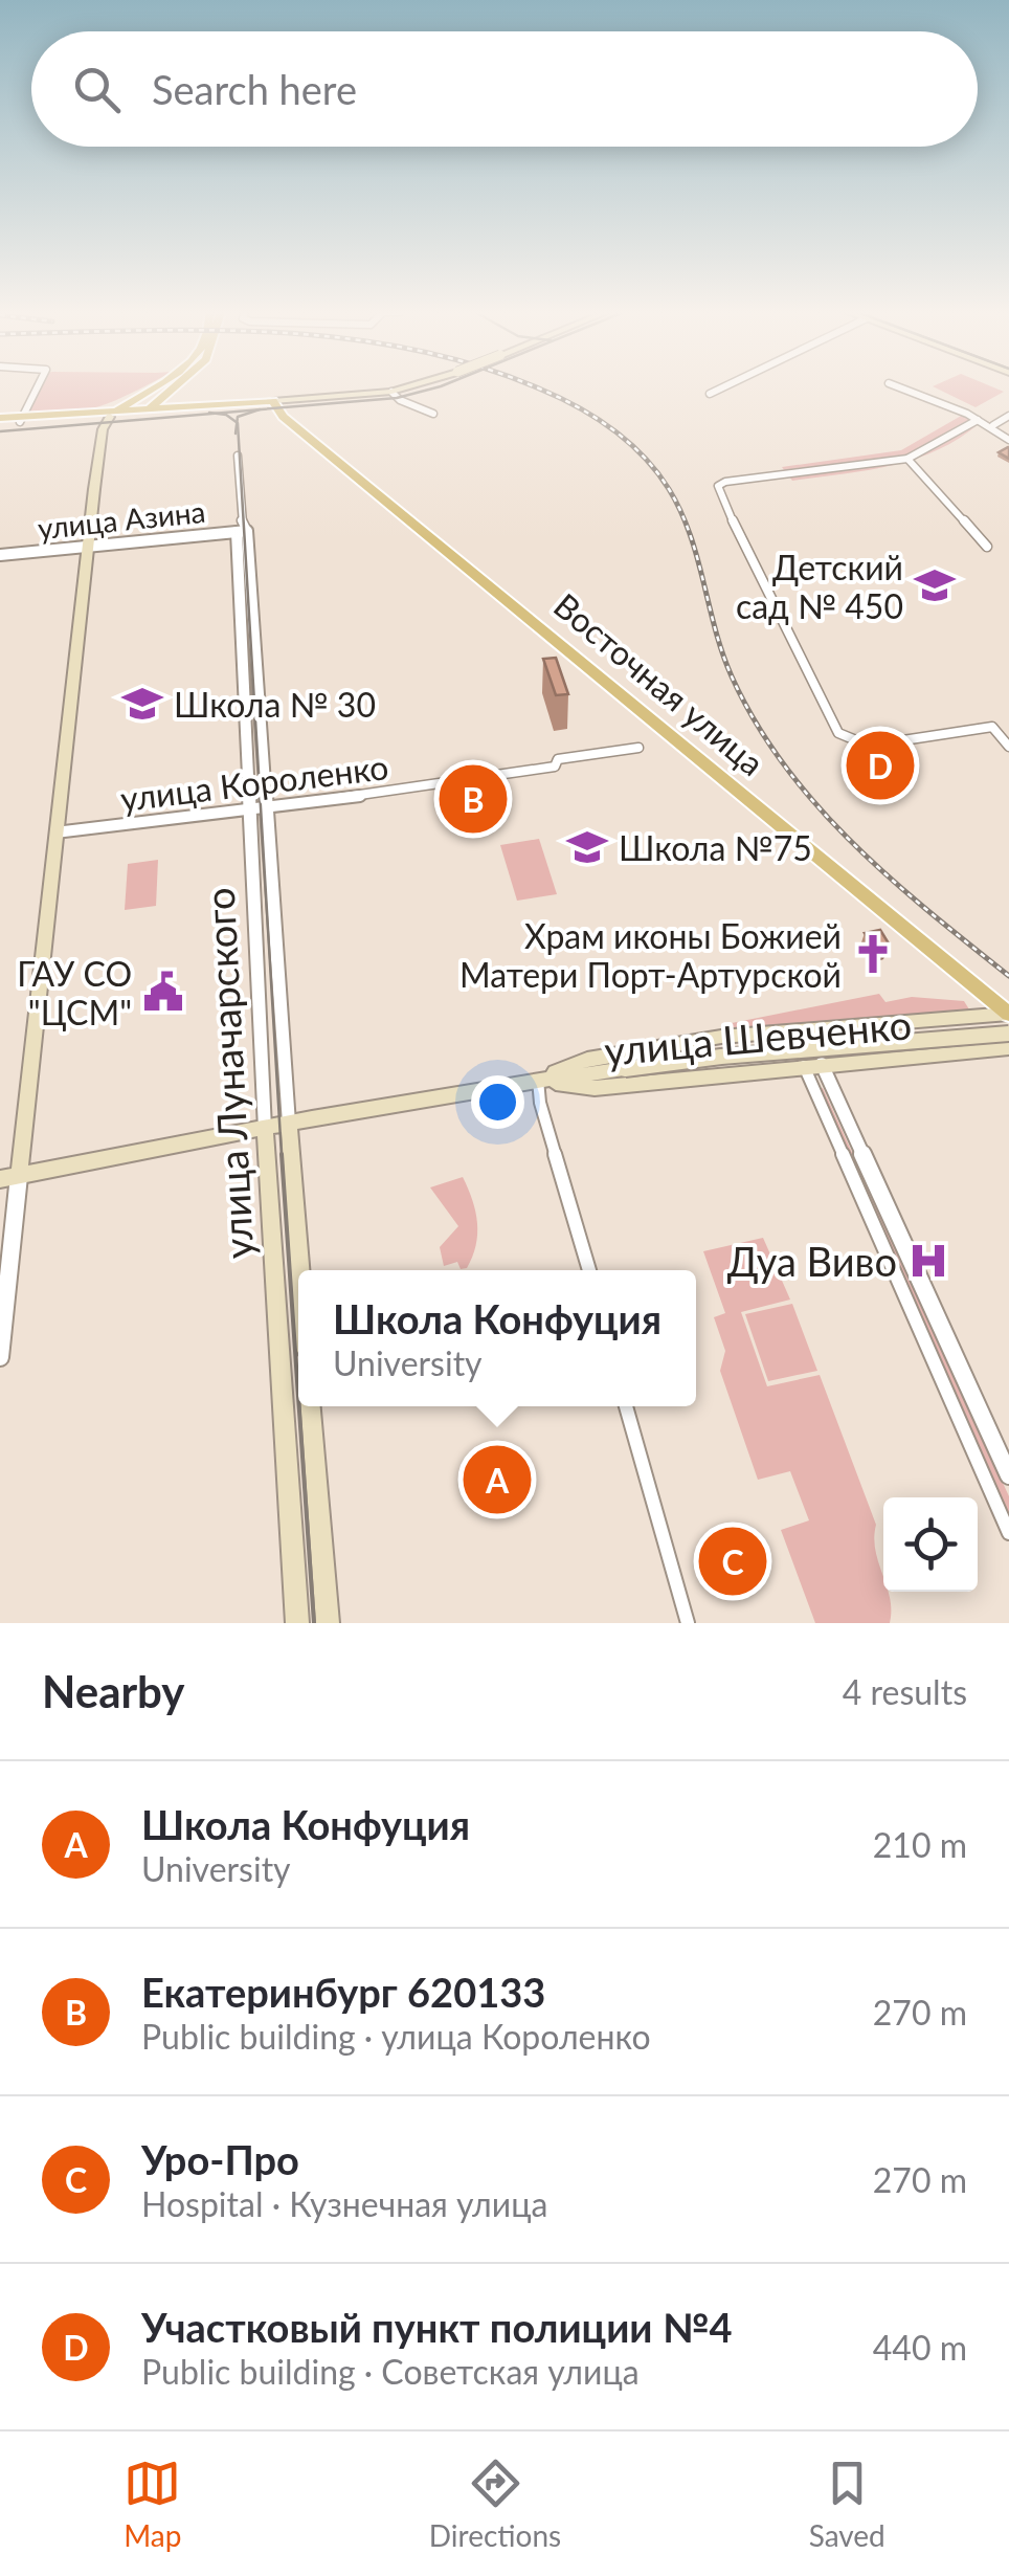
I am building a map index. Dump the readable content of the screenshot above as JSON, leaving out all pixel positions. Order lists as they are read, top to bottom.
{
  "streets": {
    "main road": ["Восточная улица", "улица Шевченко", "улица Луначарского"],
    "street": ["улица Азина", "улица Короленко"]
  },
  "crossings": [
    ["улица Азина", "улица Луначарского"],
    ["Восточная улица", "улица Шевченко"],
    ["улица Короленко", "улица Луначарского"],
    ["улица Шевченко", "улица Луначарского"]
  ],
  "places": {
    "school or university": ["Детский сад № 450", "Школа № 30", "Школа №75"],
    "church": ["Храм иконы Божией Матери Порт-Артурской"],
    "public building": ["ГАУ СО \"ЦСМ\""],
    "hospital": ["Дуа Виво"]
  },
  "page": {
    "search": "Search here",
    "pins": [
      "D",
      "B",
      "A",
      "C"
    ],
    "popup": ["Школа Конфуция", "University"],
    "heading": ["Nearby", "4 results"],
    "list": [
      {
        "mark": "A",
        "name": "Школа Конфуция",
        "note": "University",
        "value": "210 m"
      },
      {
        "mark": "B",
        "name": "Екатеринбург 620133",
        "note": "Public building · улица Короленко",
        "value": "270 m"
      },
      {
        "mark": "C",
        "name": "Уро-Про",
        "note": "Hospital · Кузнечная улица",
        "value": "270 m"
      },
      {
        "mark": "D",
        "name": "Участковый пункт полиции №4",
        "note": "Public building · Советская улица",
        "value": "440 m"
      }
    ],
    "nav": ["Map", "Directions", "Saved"]
  }
}
